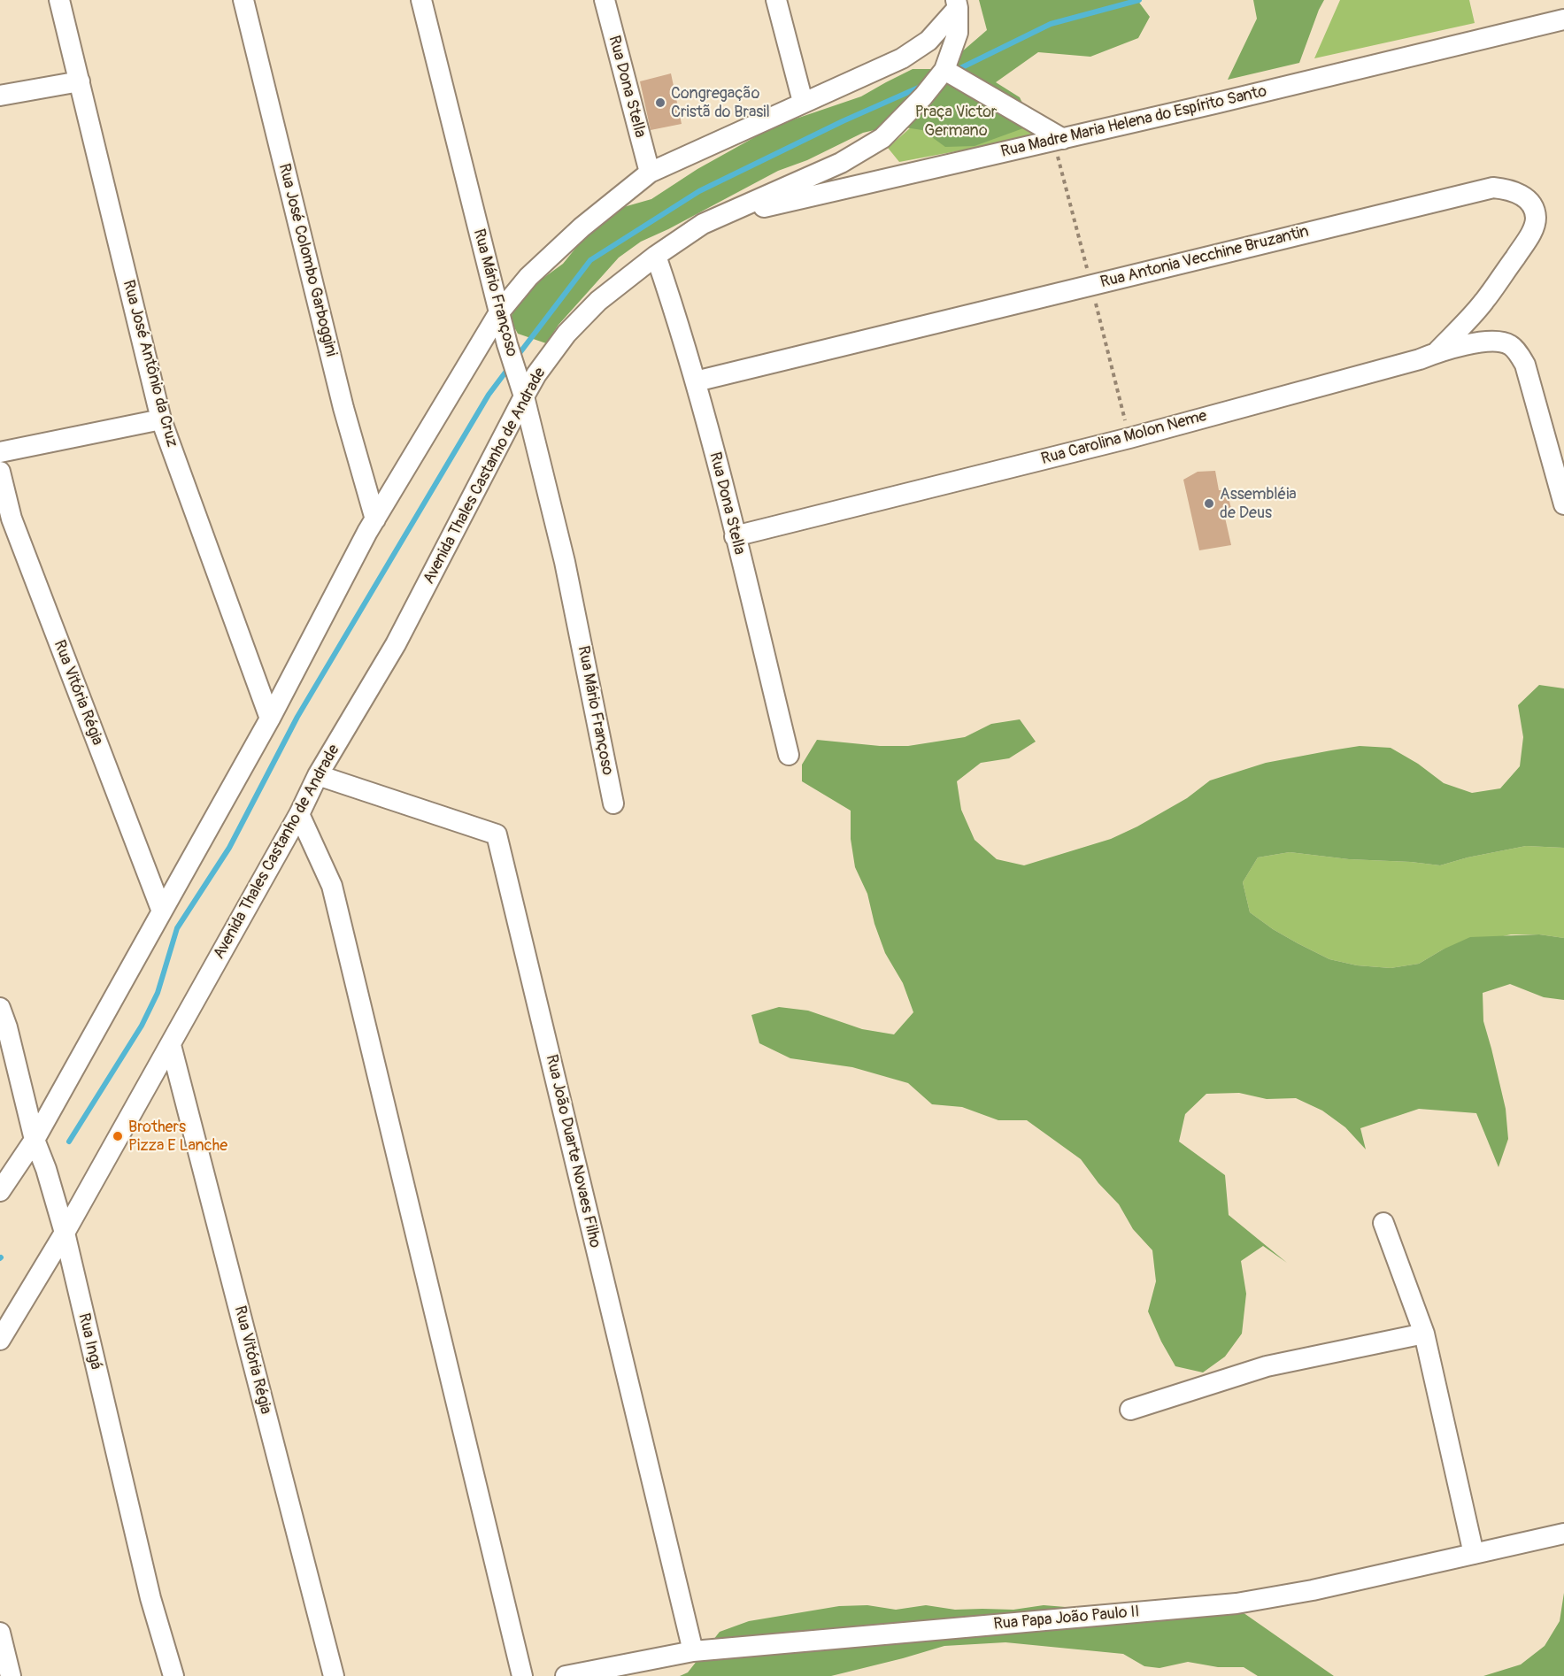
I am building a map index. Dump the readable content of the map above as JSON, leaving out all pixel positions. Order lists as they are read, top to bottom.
{
  "streets": {
    "street": [
      "Rua Dona Stella",
      "Rua Madre Maria Helena do Espírito Santo",
      "Rua Antonia Vecchine Bruzantin",
      "Rua José Colombo Garboggini",
      "Rua Mário Françoso",
      "Rua José Antônio da Cruz",
      "Rua Carolina Molon Neme",
      "Avenida Thales Castanho de Andrade",
      "Rua Vitória Régia",
      "Rua João Duarte Novaes Filho",
      "Rua Ingá",
      "Rua Papa João Paulo II"
    ]
  },
  "crossings": [
    ["Rua Dona Stella", "Rua Antonia Vecchine Bruzantin"],
    ["Rua Dona Stella", "Rua Carolina Molon Neme"],
    ["Rua Dona Stella", "Avenida Thales Castanho de Andrade"],
    ["Rua Madre Maria Helena do Espírito Santo", "Avenida Thales Castanho de Andrade"],
    ["Rua Antonia Vecchine Bruzantin", "Rua Carolina Molon Neme"],
    ["Rua José Colombo Garboggini", "Avenida Thales Castanho de Andrade"],
    ["Rua Mário Françoso", "Avenida Thales Castanho de Andrade"],
    ["Rua José Antônio da Cruz", "Avenida Thales Castanho de Andrade"],
    ["Avenida Thales Castanho de Andrade", "Rua Vitória Régia"],
    ["Avenida Thales Castanho de Andrade", "Rua João Duarte Novaes Filho"],
    ["Avenida Thales Castanho de Andrade", "Rua Ingá"],
    ["Rua João Duarte Novaes Filho", "Rua Papa João Paulo II"]
  ],
  "parks": ["Praça Victor Germano"],
  "places": ["Congregação Cristã do Brasil", "Assembléia de Deus", "Brothers Pizza E Lanche"]
}
